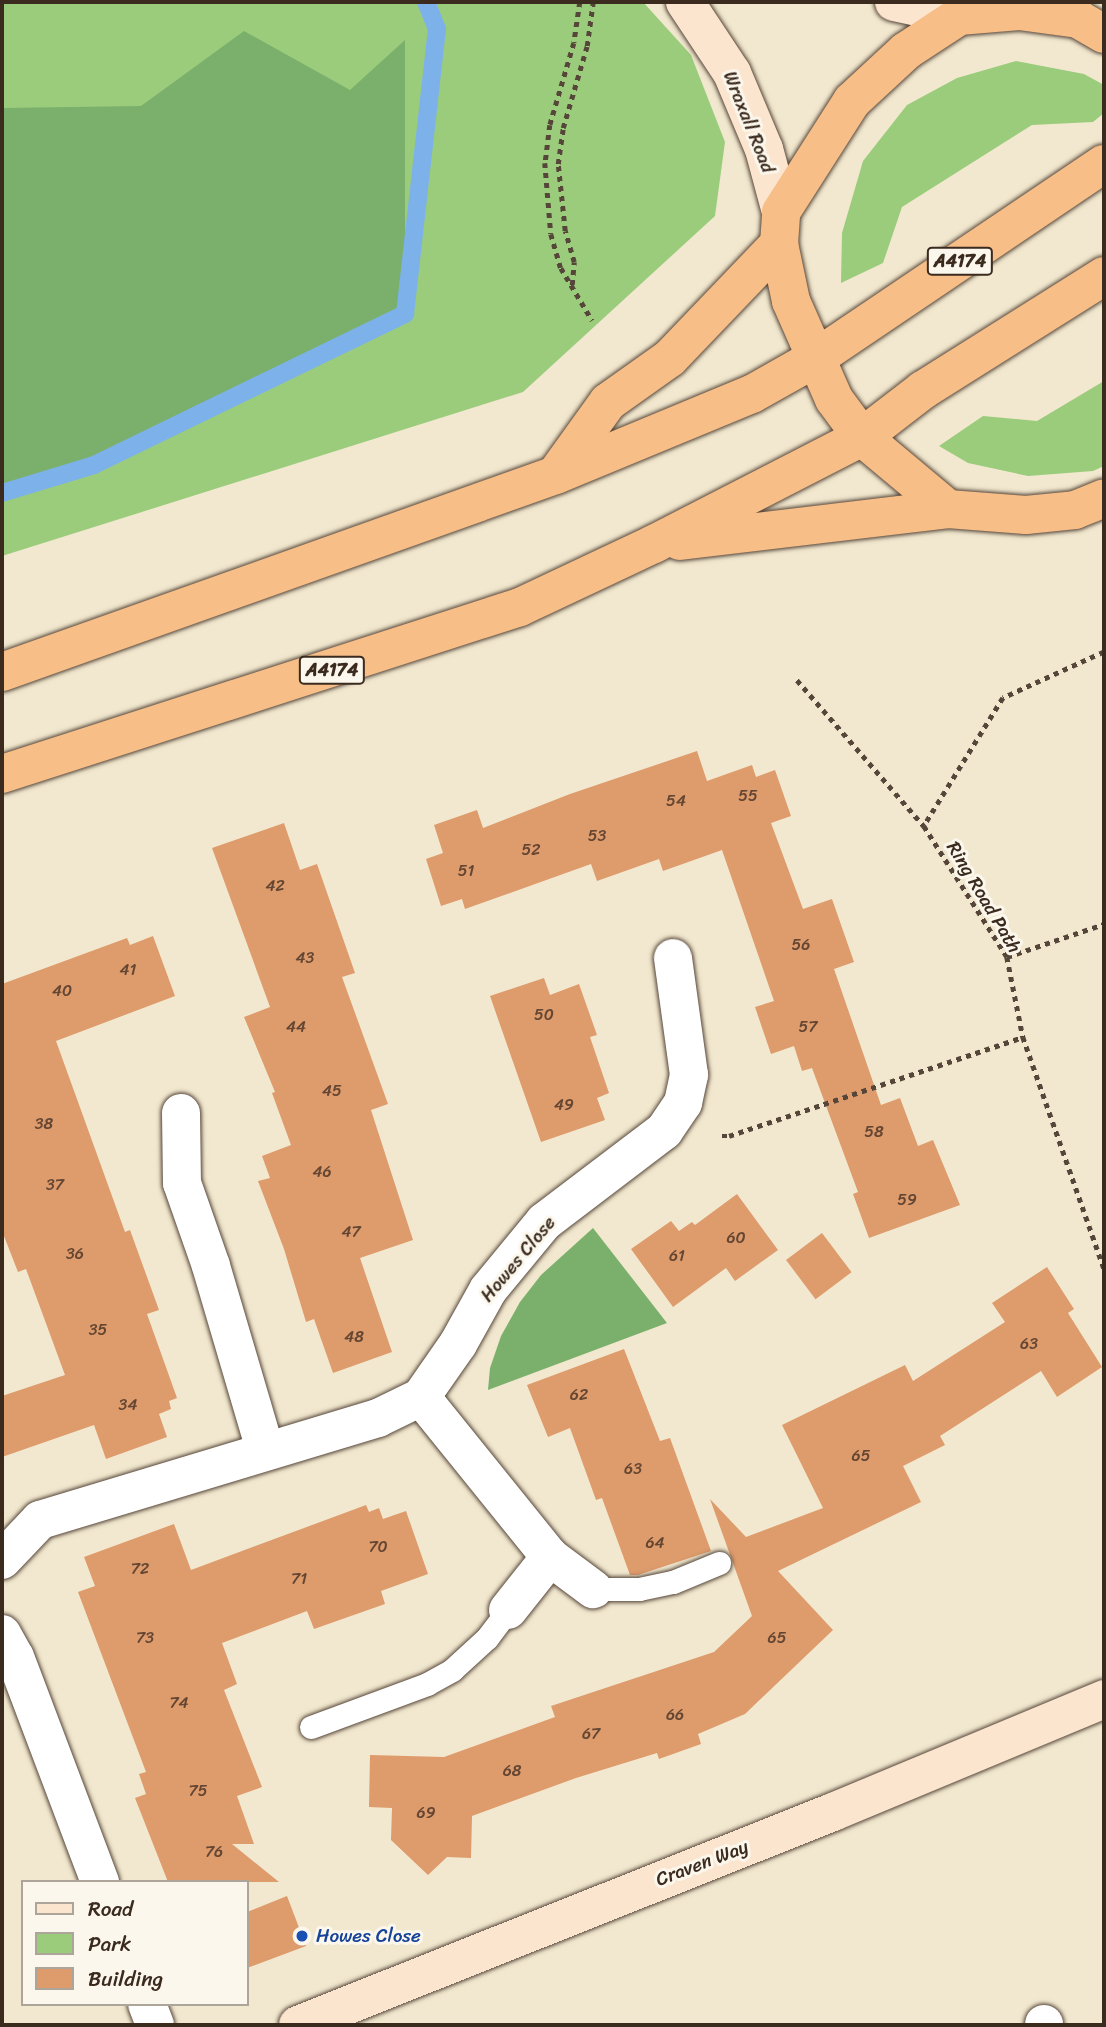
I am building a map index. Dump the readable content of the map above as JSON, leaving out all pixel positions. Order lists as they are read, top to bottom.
{
  "streets": {
    "highway": ["A4174"],
    "street": ["Wraxall Road", "Howes Close", "Craven Way"],
    "path": ["Ring Road Path"]
  },
  "places": ["Howes Close"],
  "house_numbers": [
    "55",
    "54",
    "53",
    "52",
    "51",
    "42",
    "56",
    "43",
    "41",
    "40",
    "50",
    "44",
    "57",
    "45",
    "49",
    "38",
    "58",
    "46",
    "37",
    "59",
    "47",
    "60",
    "36",
    "61",
    "35",
    "48",
    "63",
    "62",
    "34",
    "65",
    "63",
    "64",
    "70",
    "72",
    "71",
    "73",
    "65",
    "74",
    "66",
    "67",
    "68",
    "75",
    "69",
    "76"
  ],
  "legend": ["Road", "Park", "Building"]
}
